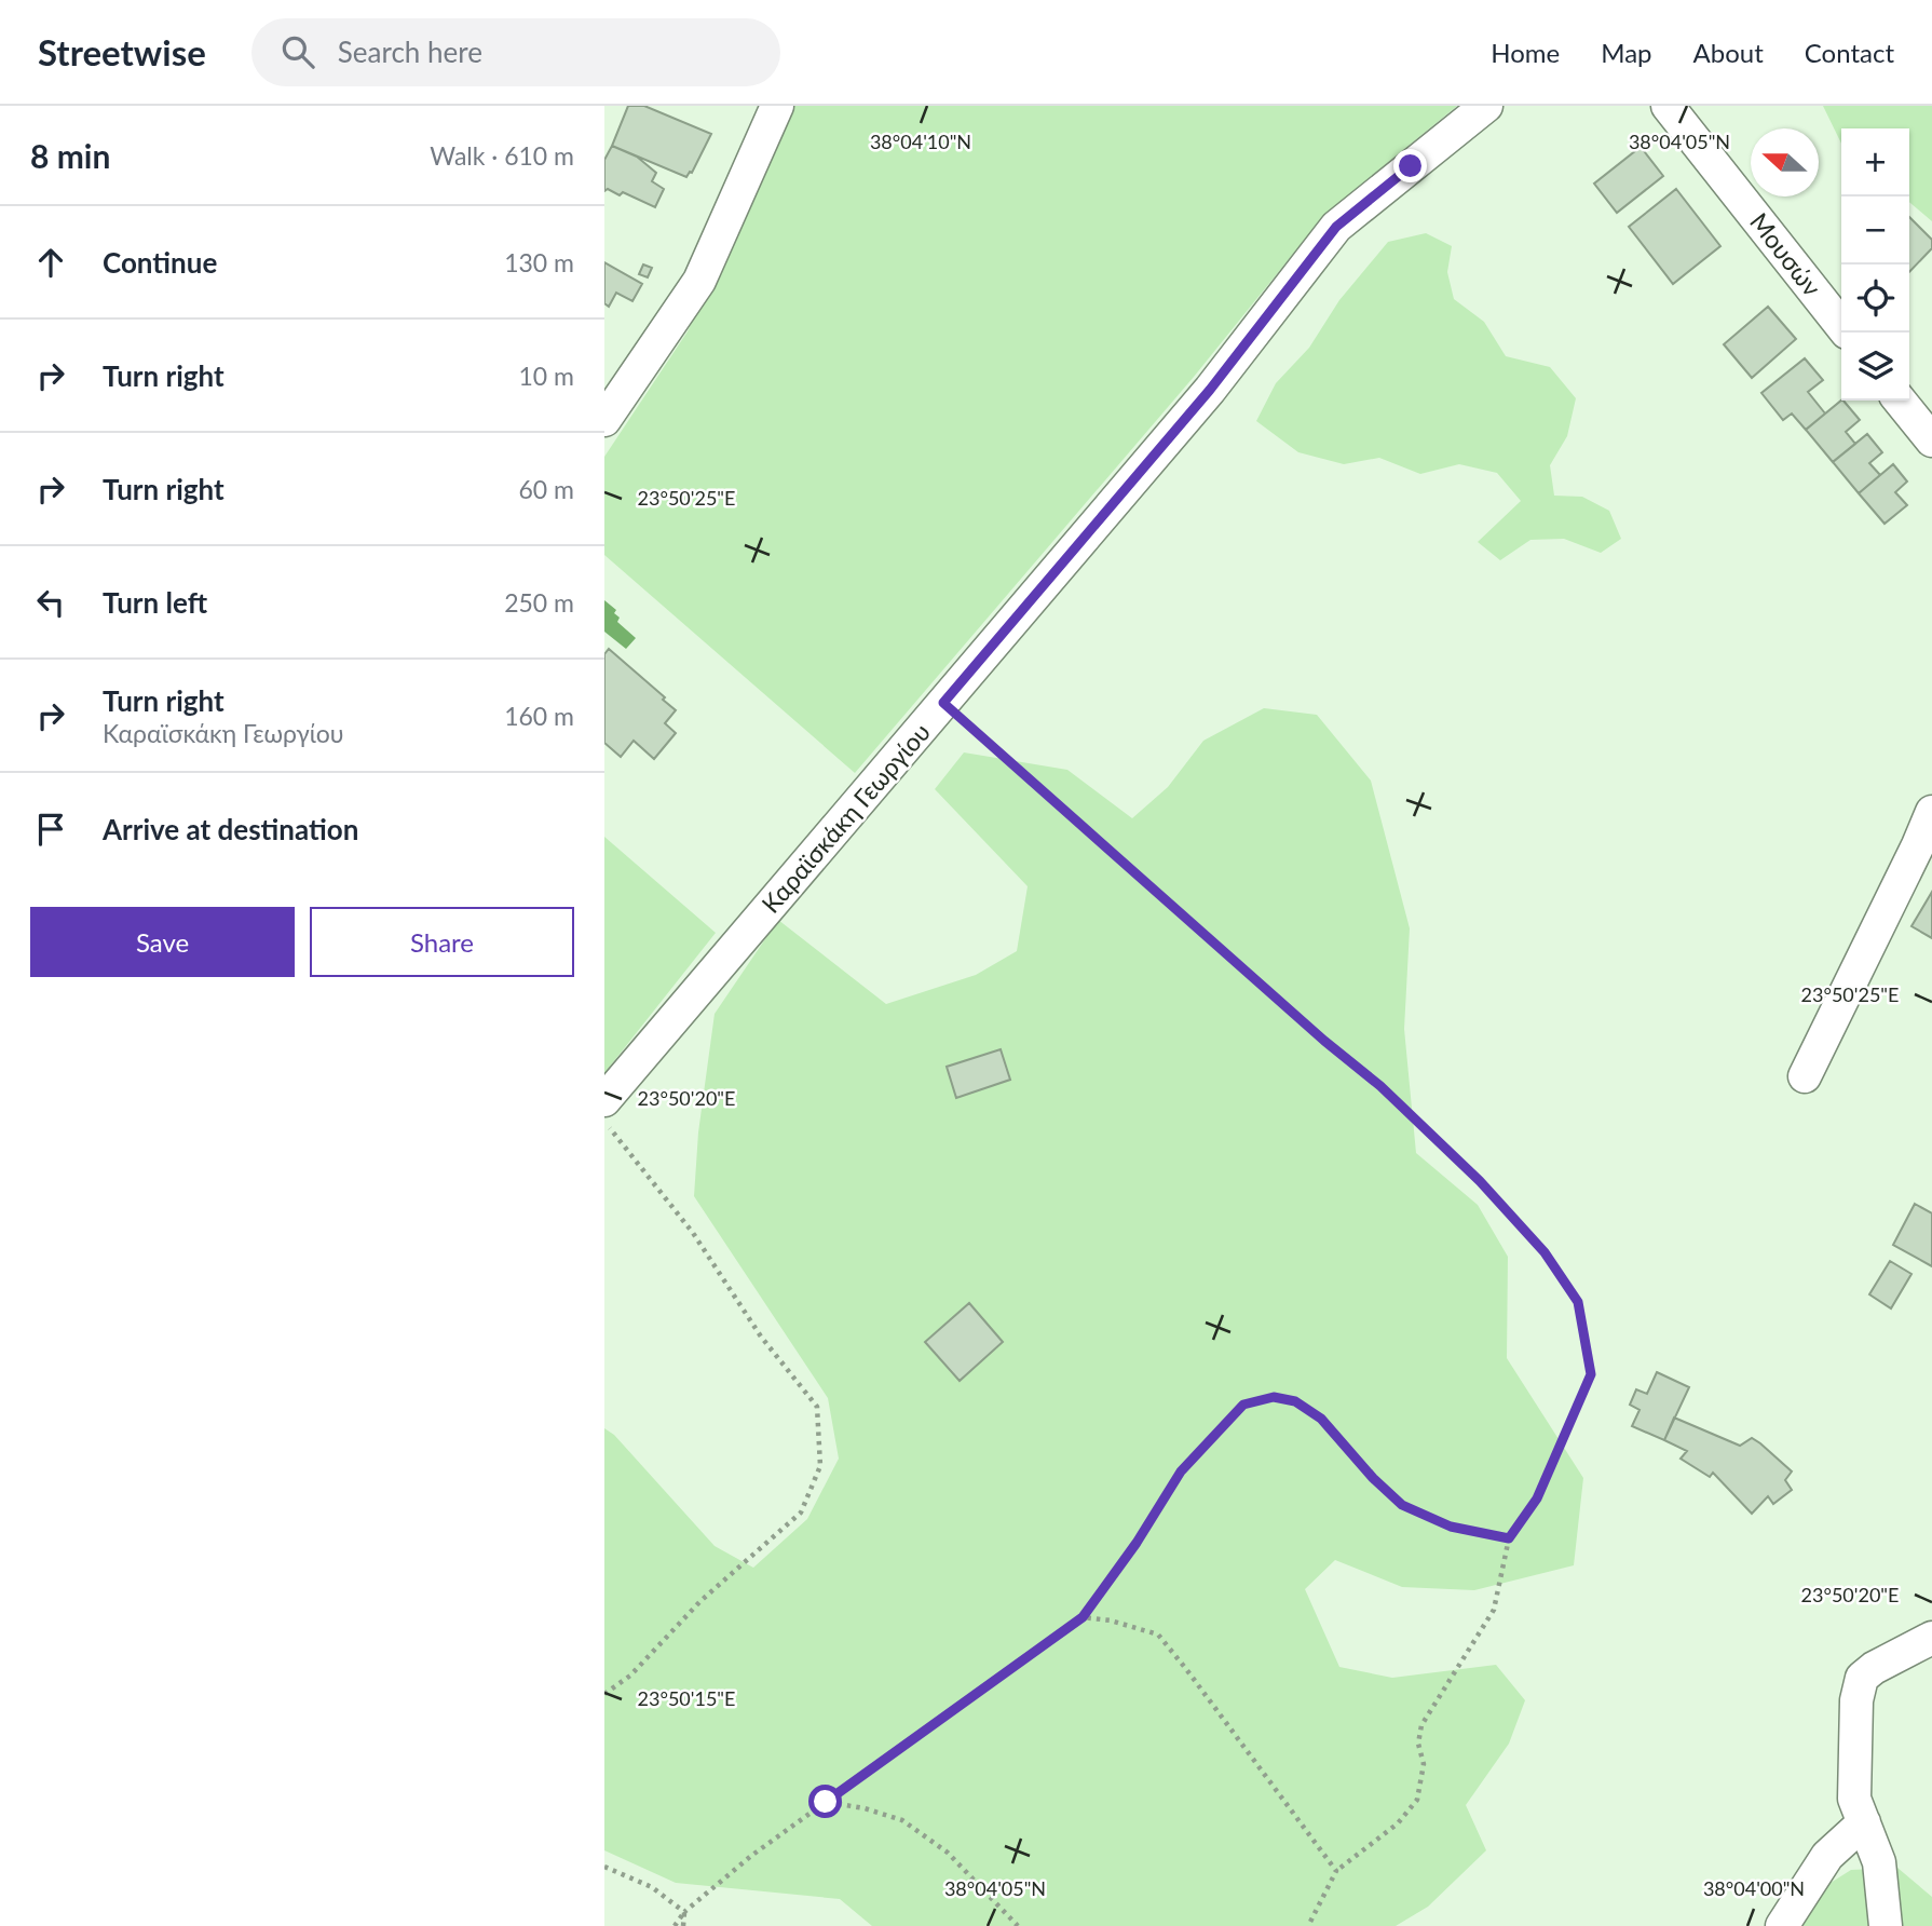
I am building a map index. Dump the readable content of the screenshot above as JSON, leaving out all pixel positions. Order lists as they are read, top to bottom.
{
  "streets": {
    "street": ["Μουσών", "Καραϊσκάκη Γεωργίου"]
  },
  "north": "left",
  "page": {
    "header": "Streetwise",
    "search": "Search here",
    "nav": [
      "Home",
      "Map",
      "About",
      "Contact"
    ],
    "heading": ["8 min", "Walk · 610 m"],
    "map_buttons": ["+", "−"],
    "list": [
      ["Continue", "130 m"],
      ["Turn right", "10 m"],
      ["Turn right", "60 m"],
      ["Turn left", "250 m"],
      ["Turn right", "Καραϊσκάκη Γεωργίου", "160 m"],
      "Arrive at destination"
    ],
    "buttons": ["Save", "Share"]
  },
  "coordinates": [
    "38°04'10\"N",
    "38°04'05\"N",
    "23°50'25\"E",
    "23°50'20\"E",
    "23°50'15\"E",
    "38°04'00\"N"
  ]
}
